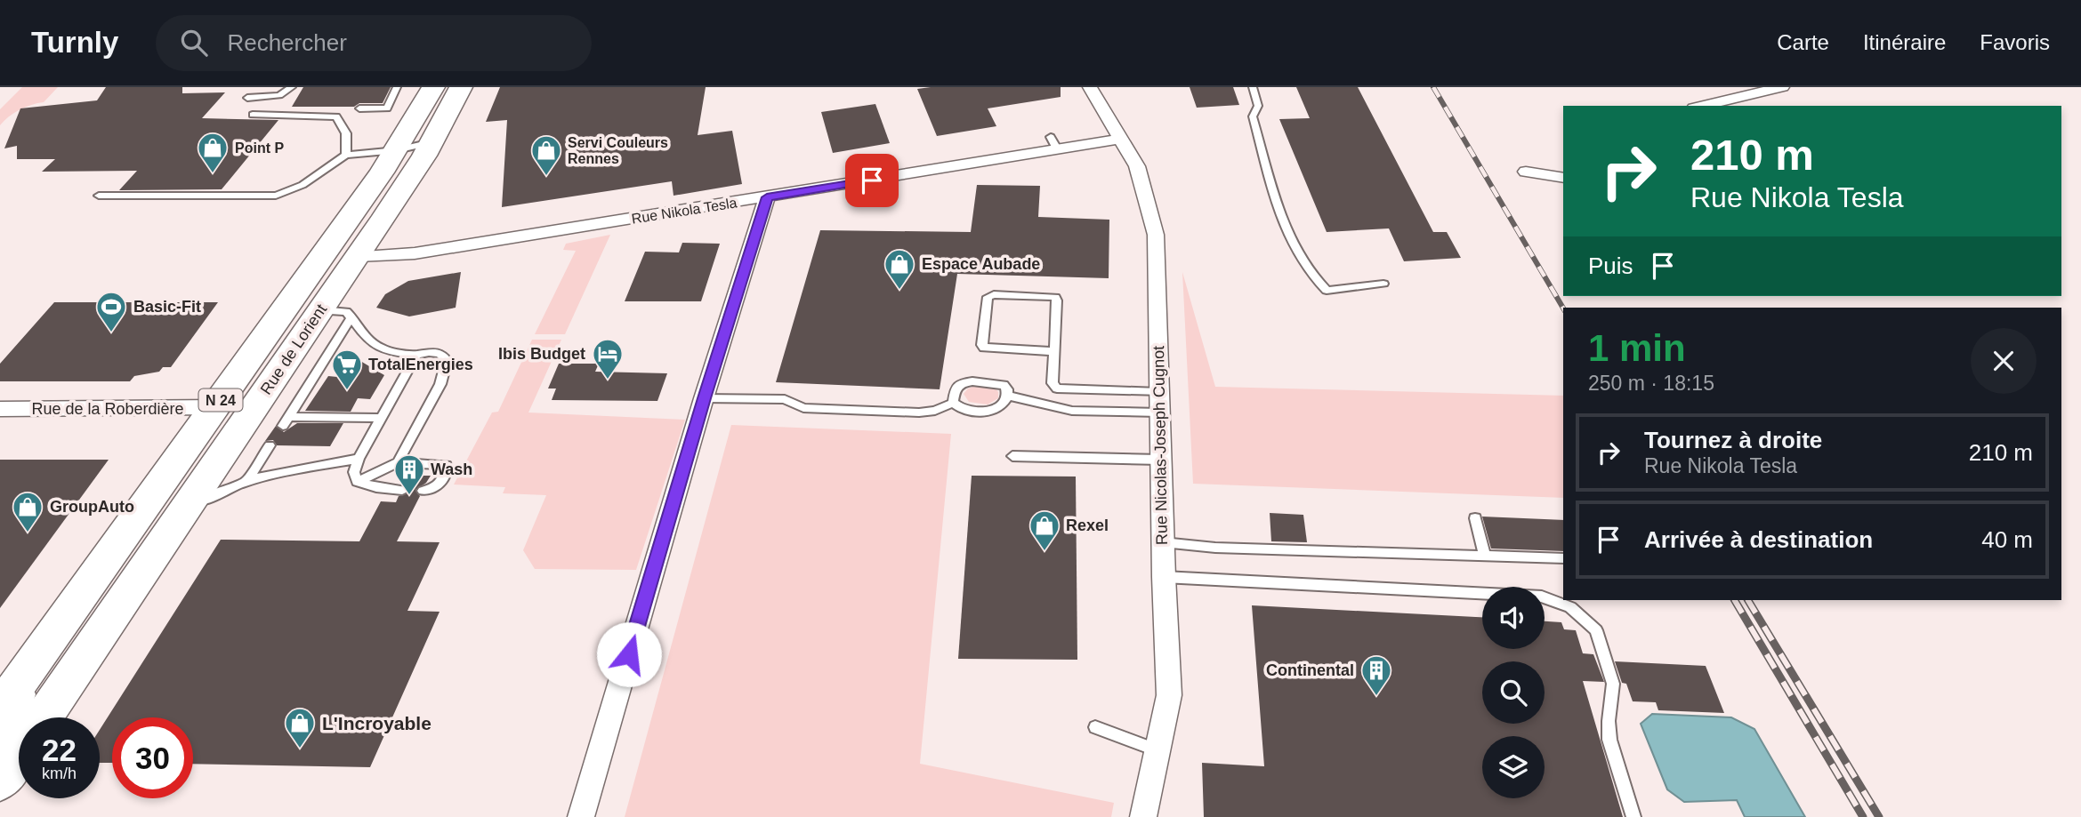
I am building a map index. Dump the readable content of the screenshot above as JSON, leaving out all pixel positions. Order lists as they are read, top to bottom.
{
  "streets": {
    "main road": ["Rue de Lorient", "N 24"],
    "street": ["Rue Nikola Tesla", "Rue de la Roberdière", "Rue Nicolas-Joseph Cugnot"]
  },
  "crossings": [
    ["Rue Nikola Tesla", "Rue de Lorient"],
    ["Rue Nikola Tesla", "Rue Nicolas-Joseph Cugnot"],
    ["Rue de Lorient", "Rue de la Roberdière"]
  ],
  "places": {
    "shop": [
      "Point P",
      "Servi Couleurs Rennes",
      "Espace Aubade",
      "GroupAuto",
      "Rexel",
      "L'Incroyable"
    ],
    "sports": ["Basic-Fit"],
    "hotel": ["Ibis Budget"],
    "supermarket": ["TotalEnergies"],
    "building": ["Wash", "Continental"]
  },
  "page": {
    "header": "Turnly",
    "search": "Rechercher",
    "nav": ["Carte", "Itinéraire", "Favoris"],
    "turn": ["210 m", "Rue Nikola Tesla"],
    "then": "Puis",
    "heading": ["1 min", "250 m · 18:15"],
    "list": [
      {
        "name": "Tournez à droite",
        "note": "Rue Nikola Tesla",
        "value": "210 m"
      },
      {
        "name": "Arrivée à destination",
        "value": "40 m"
      }
    ],
    "speed": "22 km/h",
    "limit": "30"
  }
}
